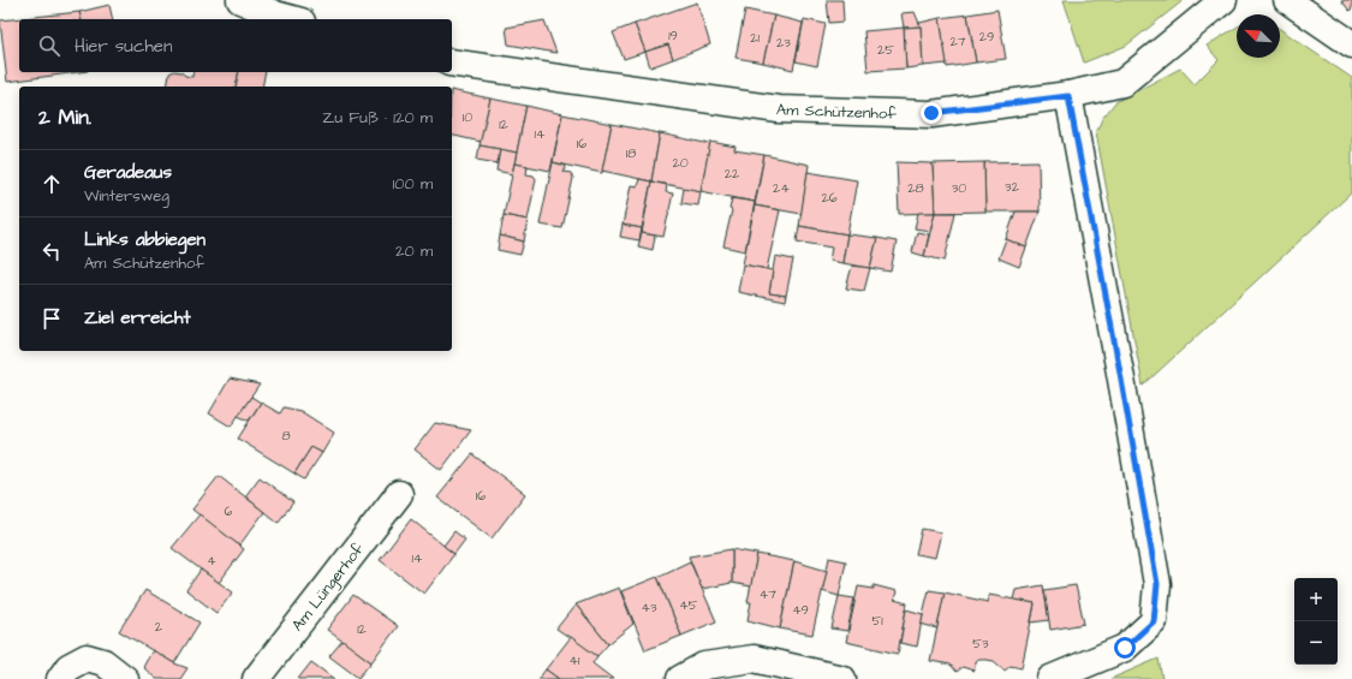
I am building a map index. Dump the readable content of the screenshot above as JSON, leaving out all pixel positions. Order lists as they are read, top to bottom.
{
  "streets": {
    "street": ["Am Schützenhof", "Am Lüngerhof"]
  },
  "house_numbers": [
    "19",
    "29",
    "21",
    "27",
    "23",
    "25",
    "10",
    "12",
    "14",
    "16",
    "18",
    "20",
    "22",
    "32",
    "24",
    "28",
    "30",
    "26",
    "8",
    "16",
    "6",
    "14",
    "4",
    "47",
    "45",
    "43",
    "49",
    "51",
    "2",
    "12",
    "53",
    "41"
  ],
  "north": "top left",
  "page": {
    "search": "Hier suchen",
    "heading": ["2 Min.", "Zu Fuß · 120 m"],
    "list": [
      ["Geradeaus", "Wintersweg", "100 m"],
      ["Links abbiegen", "Am Schützenhof", "20 m"],
      "Ziel erreicht"
    ],
    "map_buttons": ["+", "−"]
  }
}
